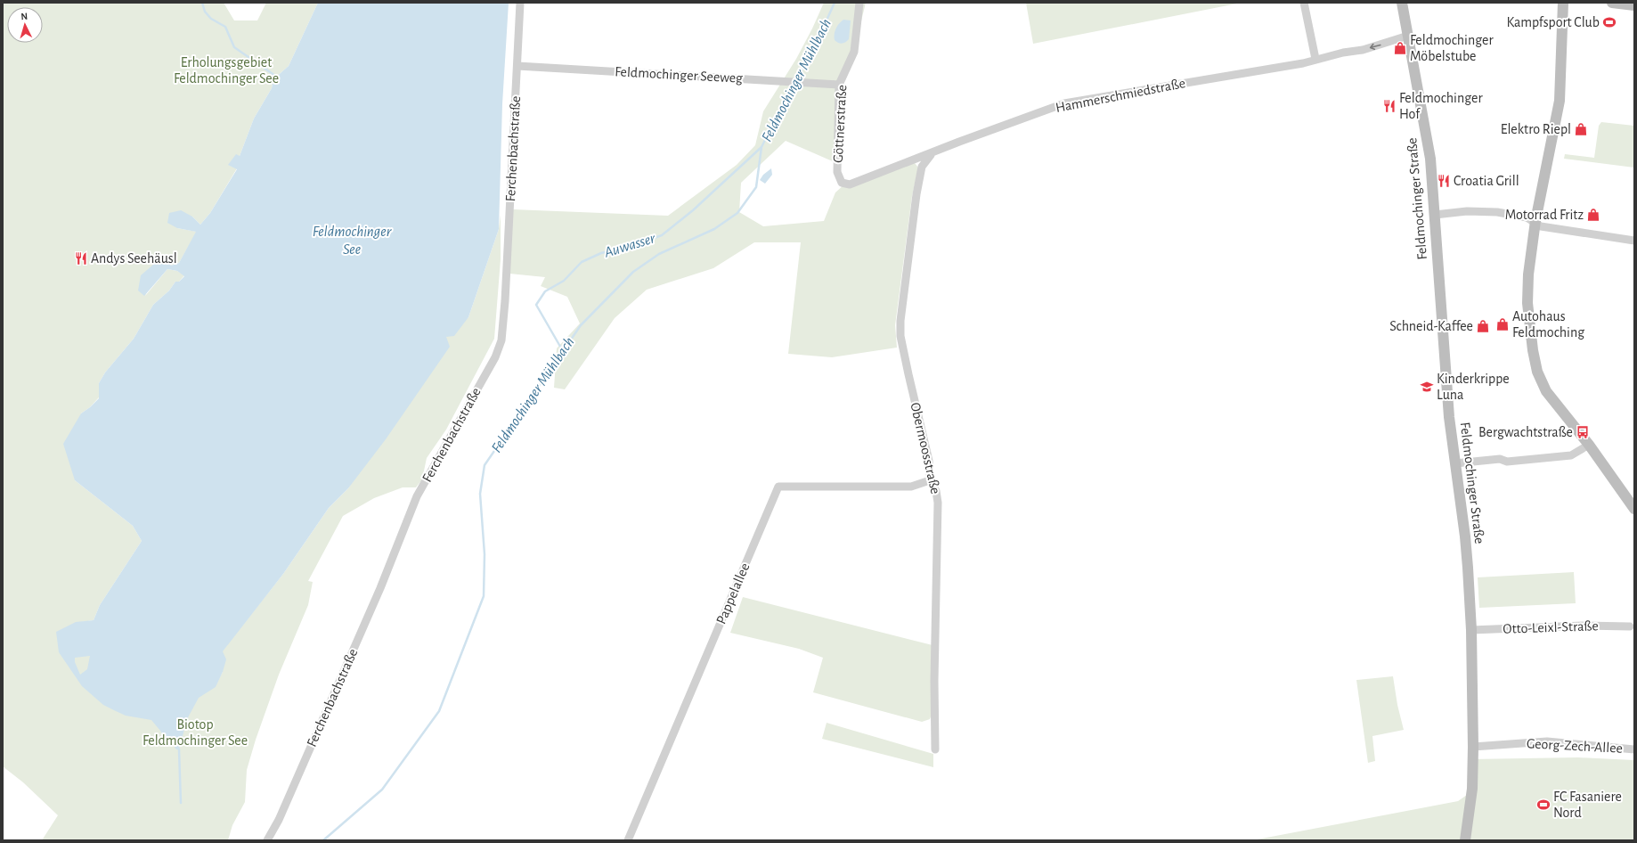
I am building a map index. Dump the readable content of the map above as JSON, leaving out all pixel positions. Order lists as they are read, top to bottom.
{
  "streets": {
    "main road": ["Feldmochinger Straße"],
    "street": [
      "Feldmochinger Seeweg",
      "Hammerschmiedstraße",
      "Göttnerstraße",
      "Ferchenbachstraße",
      "Obermoosstraße",
      "Pappelallee",
      "Otto-Leixl-Straße",
      "Georg-Zech-Allee"
    ]
  },
  "crossings": [
    ["Feldmochinger Seeweg", "Göttnerstraße"],
    ["Feldmochinger Seeweg", "Ferchenbachstraße"],
    ["Hammerschmiedstraße", "Göttnerstraße"],
    ["Hammerschmiedstraße", "Feldmochinger Straße"],
    ["Hammerschmiedstraße", "Obermoosstraße"],
    ["Feldmochinger Straße", "Otto-Leixl-Straße"],
    ["Feldmochinger Straße", "Georg-Zech-Allee"],
    ["Obermoosstraße", "Pappelallee"]
  ],
  "water": ["Feldmochinger Mühlbach", "Feldmochinger See", "Auwasser"],
  "parks": ["Erholungsgebiet Feldmochinger See", "Biotop Feldmochinger See"],
  "places": {
    "sports": ["Kampfsport Club", "FC Fasaniere Nord"],
    "shop": [
      "Feldmochinger Möbelstube",
      "Elektro Riepl",
      "Motorrad Fritz",
      "Autohaus Feldmoching",
      "Schneid-Kaffee"
    ],
    "restaurant": ["Feldmochinger Hof", "Croatia Grill", "Andys Seehäusl"],
    "school or university": ["Kinderkrippe Luna"],
    "bus stop": ["Bergwachtstraße"]
  },
  "north": "top"
}
